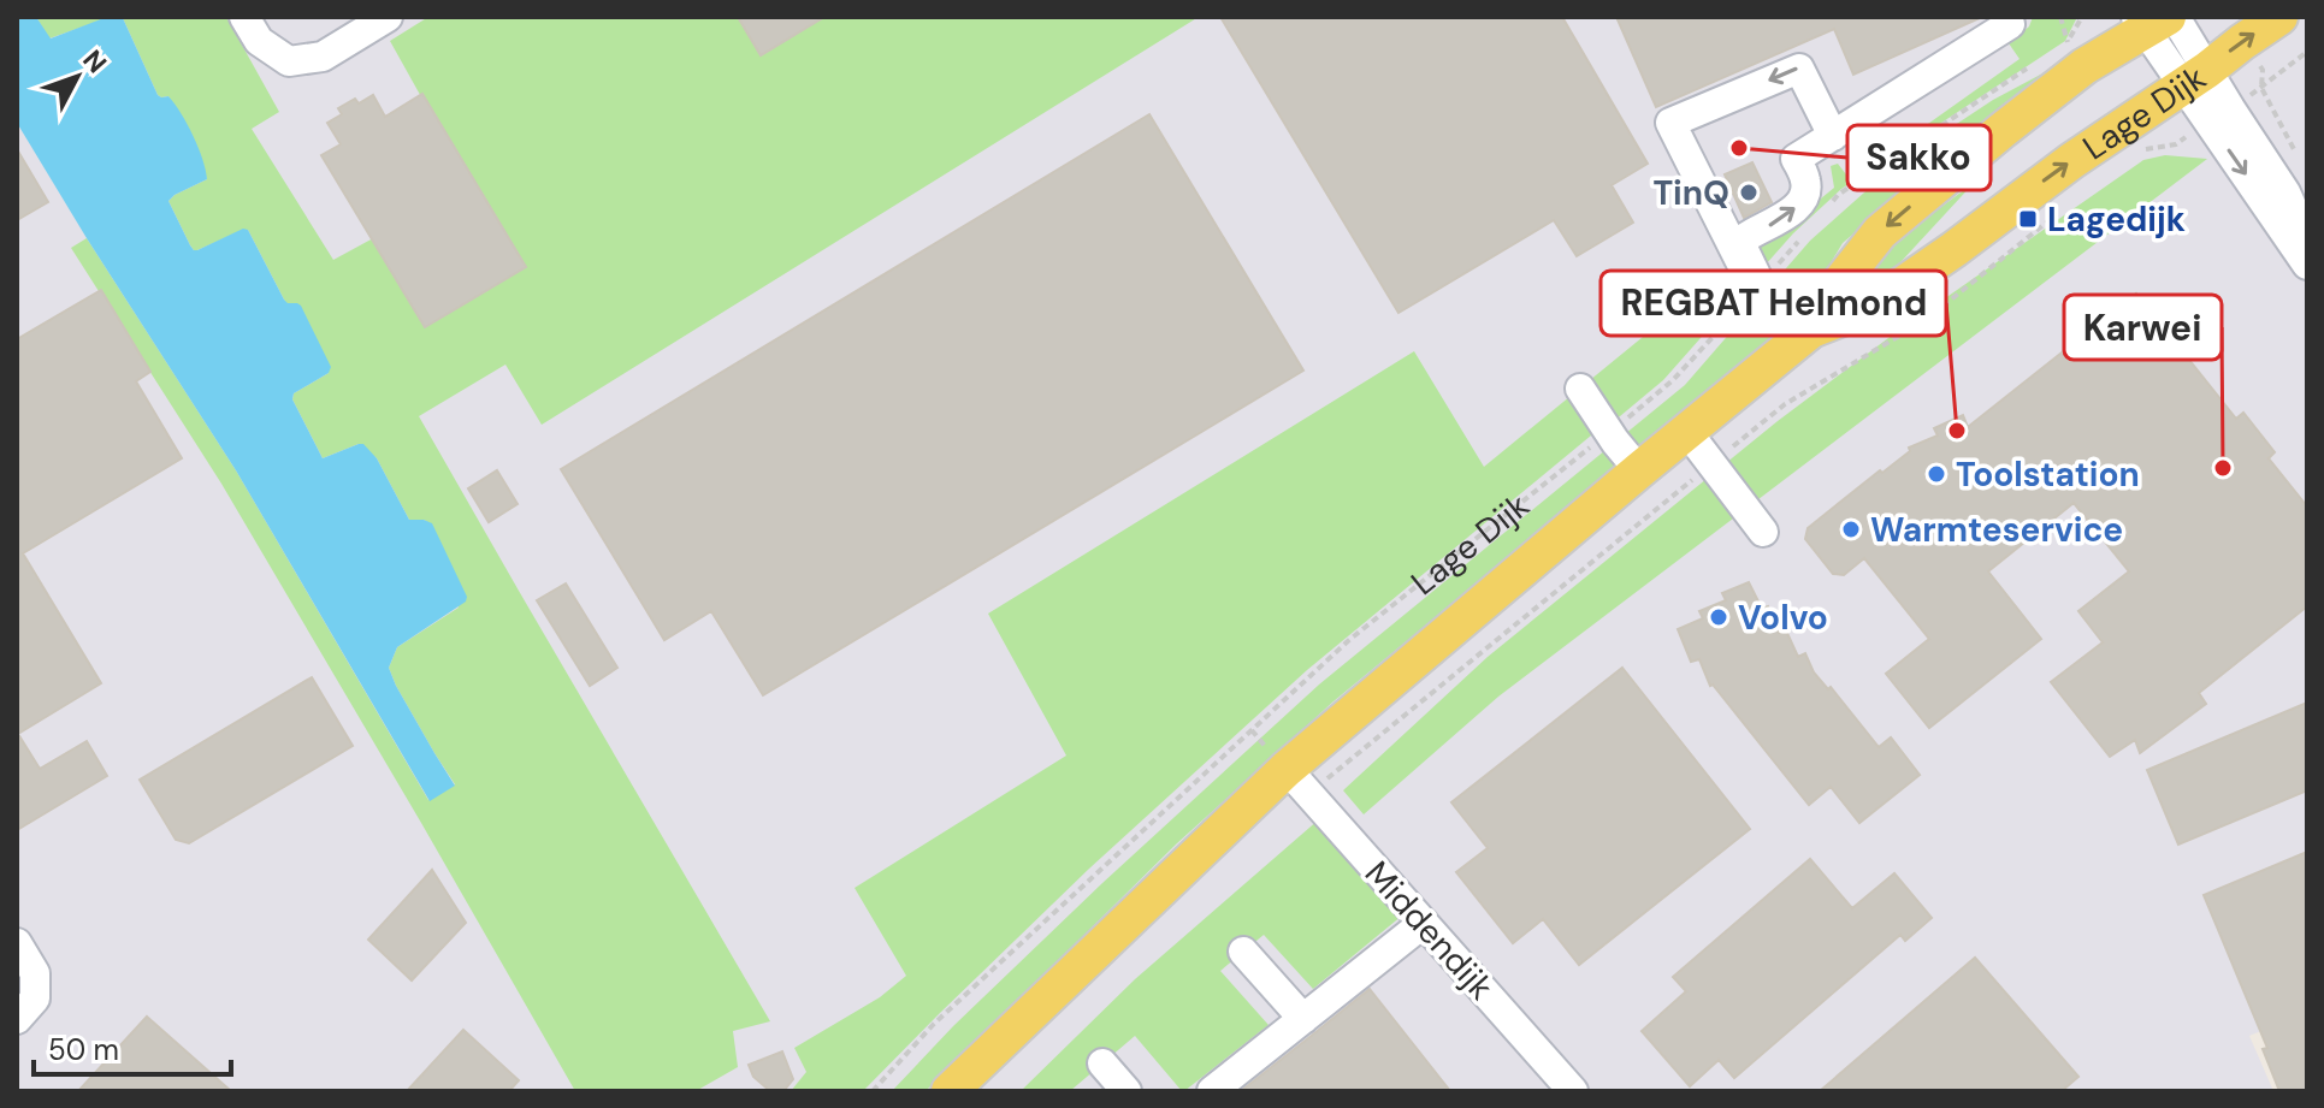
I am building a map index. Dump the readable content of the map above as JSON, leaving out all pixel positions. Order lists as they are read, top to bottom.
{
  "streets": {
    "main road": ["Lage Dijk"],
    "street": ["Middendijk"]
  },
  "crossings": [
    ["Lage Dijk", "Middendijk"]
  ],
  "places": {
    "other": [
      "Sakko",
      "TinQ",
      "REGBAT Helmond",
      "Karwei",
      "Toolstation",
      "Warmteservice",
      "Volvo"
    ],
    "transit": ["Lagedijk"]
  },
  "scale_bar": "50 m",
  "north": "top right"
}
